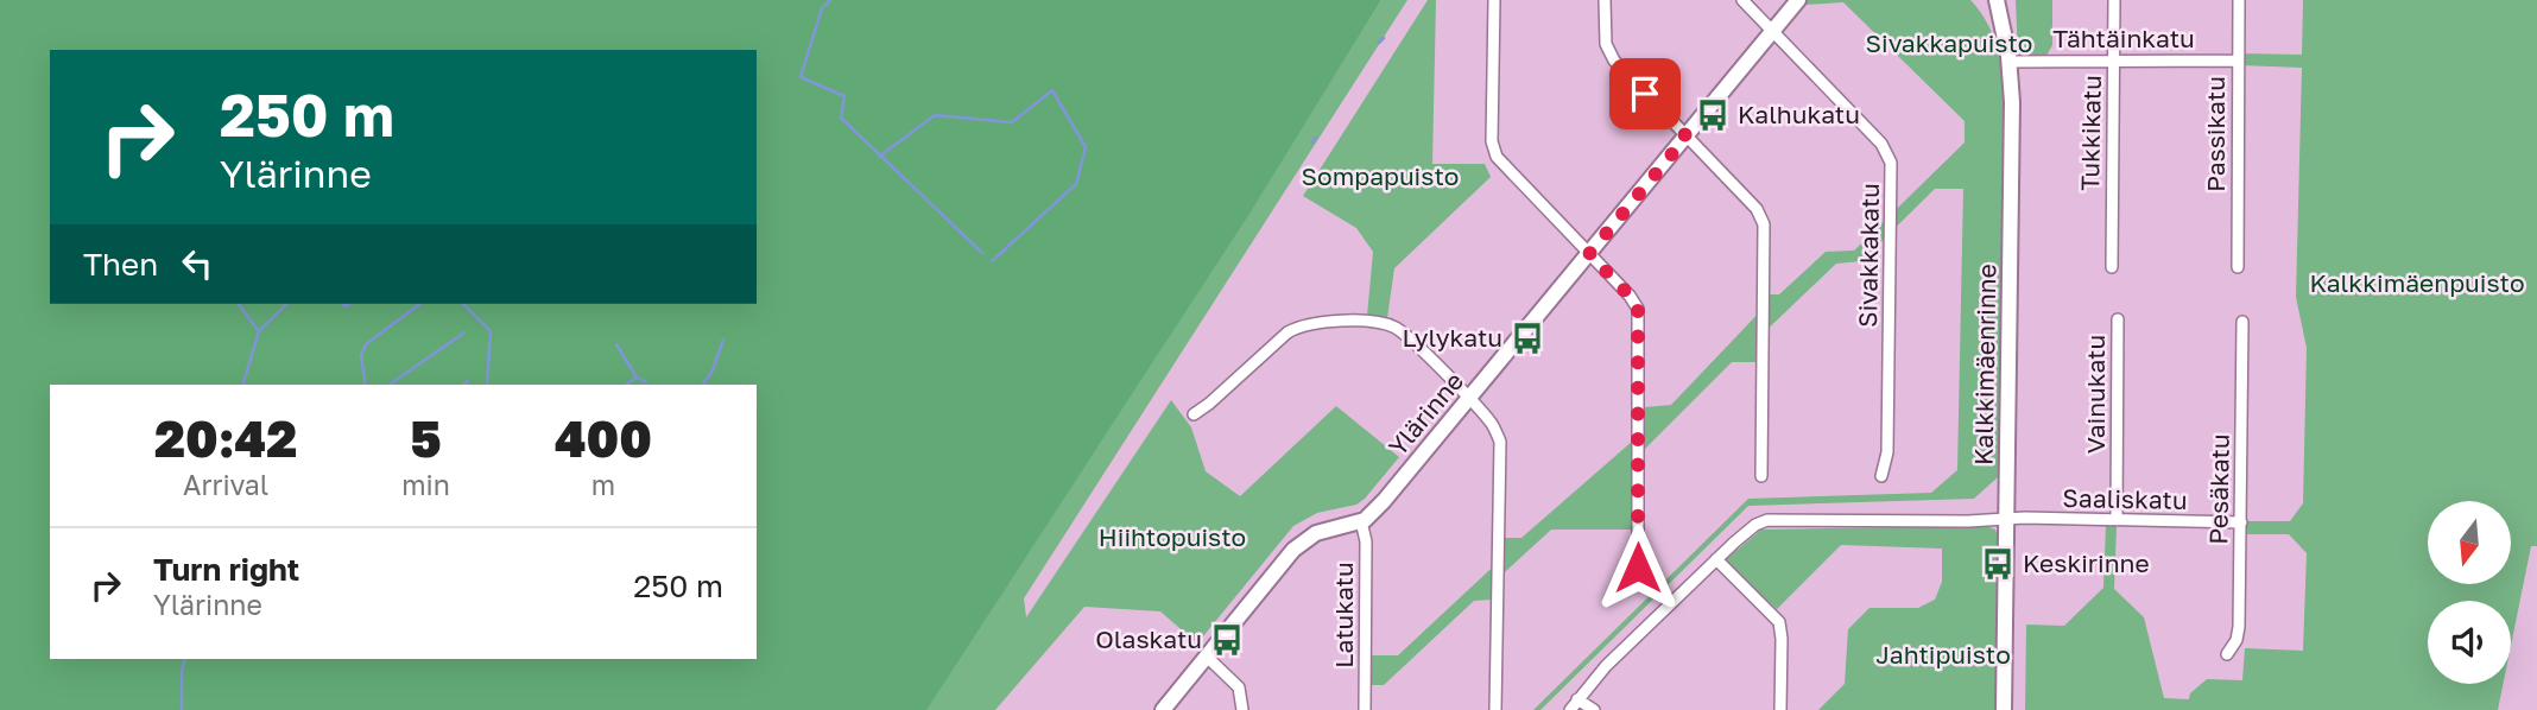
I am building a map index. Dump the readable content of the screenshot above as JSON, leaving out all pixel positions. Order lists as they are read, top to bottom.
{
  "streets": {
    "street": [
      "Tähtäinkatu",
      "Tukkikatu",
      "Passikatu",
      "Sivakkakatu",
      "Kalkkimäenrinne",
      "Vainukatu",
      "Ylärinne",
      "Pesäkatu",
      "Saaliskatu",
      "Latukatu"
    ]
  },
  "crossings": [
    ["Tähtäinkatu", "Tukkikatu"],
    ["Tähtäinkatu", "Passikatu"],
    ["Tähtäinkatu", "Kalkkimäenrinne"],
    ["Sivakkakatu", "Ylärinne"],
    ["Kalkkimäenrinne", "Saaliskatu"],
    ["Vainukatu", "Saaliskatu"],
    ["Ylärinne", "Latukatu"],
    ["Pesäkatu", "Saaliskatu"]
  ],
  "parks": [
    "Sivakkapuisto",
    "Sompapuisto",
    "Kalkkimäenpuisto",
    "Hiihtopuisto",
    "Jahtipuisto"
  ],
  "places": {
    "bus stop": [
      "Kalhukatu",
      "Lylykatu",
      "Keskirinne",
      "Olaskatu"
    ]
  },
  "north": "bottom",
  "page": {
    "turn": ["250 m", "Ylärinne"],
    "then": "Then",
    "eta": [
      "20:42",
      "Arrival",
      "5",
      "min",
      "400",
      "m"
    ],
    "list": [
      {
        "name": "Turn right",
        "note": "Ylärinne",
        "value": "250 m"
      }
    ]
  }
}
